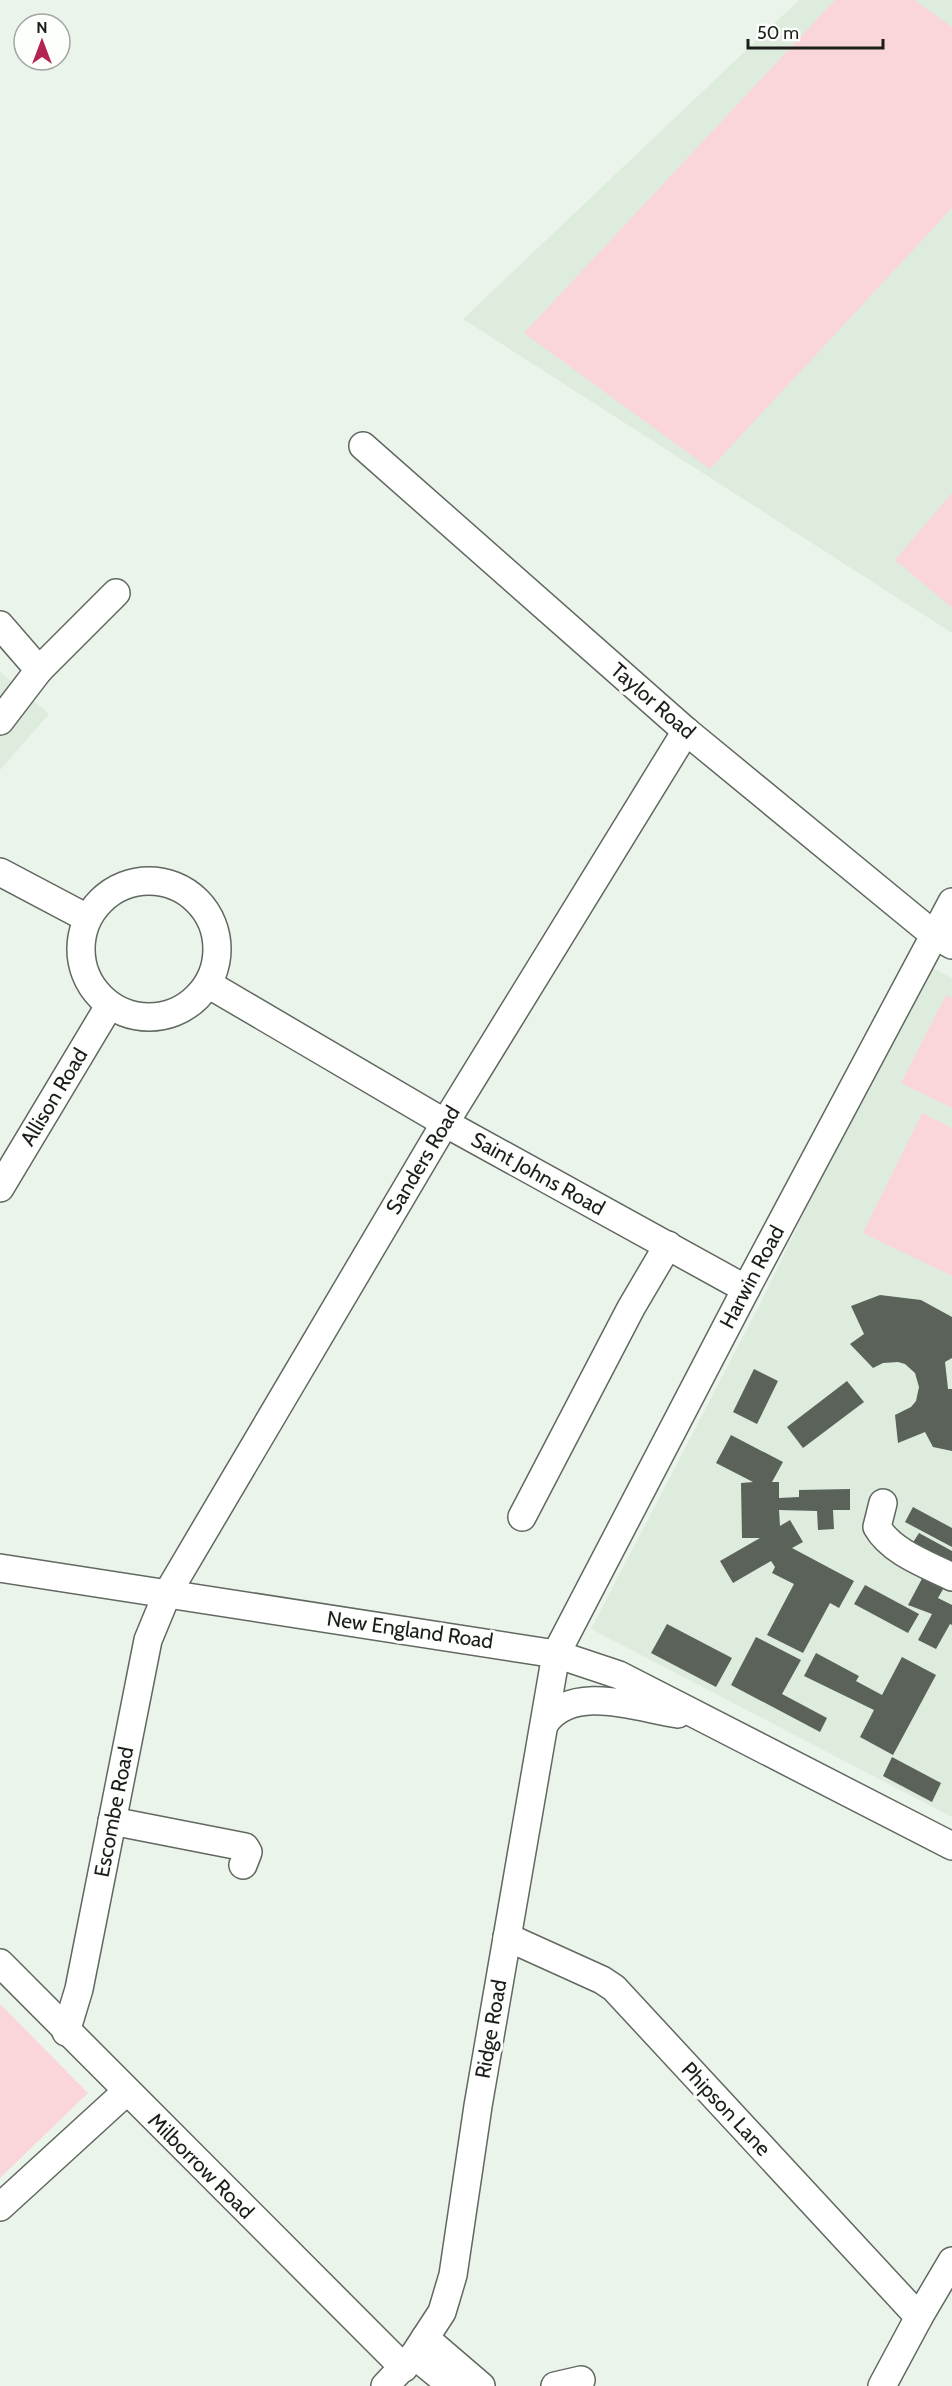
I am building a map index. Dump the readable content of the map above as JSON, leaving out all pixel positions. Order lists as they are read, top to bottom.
{
  "streets": {
    "street": [
      "Taylor Road",
      "Allison Road",
      "Sanders Road",
      "Saint Johns Road",
      "Harwin Road",
      "New England Road",
      "Escombe Road",
      "Ridge Road",
      "Phipson Lane",
      "Milborrow Road"
    ]
  },
  "crossings": [
    ["Taylor Road", "Sanders Road"],
    ["Taylor Road", "Harwin Road"],
    ["Allison Road", "Saint Johns Road"],
    ["Sanders Road", "Saint Johns Road"],
    ["Sanders Road", "New England Road"],
    ["Sanders Road", "Escombe Road"],
    ["Saint Johns Road", "Harwin Road"],
    ["Harwin Road", "New England Road"],
    ["Harwin Road", "Ridge Road"],
    ["New England Road", "Escombe Road"],
    ["New England Road", "Ridge Road"],
    ["Escombe Road", "Milborrow Road"],
    ["Ridge Road", "Phipson Lane"],
    ["Ridge Road", "Milborrow Road"]
  ],
  "scale_bar": "50 m",
  "north": "top"
}
